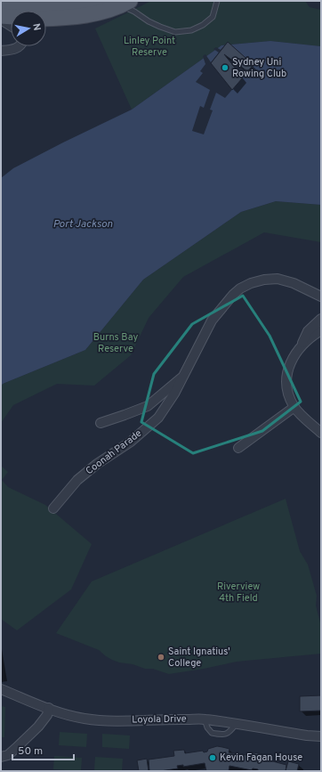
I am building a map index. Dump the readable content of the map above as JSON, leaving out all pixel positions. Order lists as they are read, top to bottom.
{
  "streets": {
    "street": ["Coonah Parade", "Loyola Drive"]
  },
  "water": ["Port Jackson"],
  "parks": ["Linley Point Reserve", "Burns Bay Reserve", "Riverview 4th Field"],
  "places": ["Sydney Uni Rowing Club", "Saint Ignatius' College", "Kevin Fagan House"],
  "scale_bar": "50 m",
  "north": "right"
}
